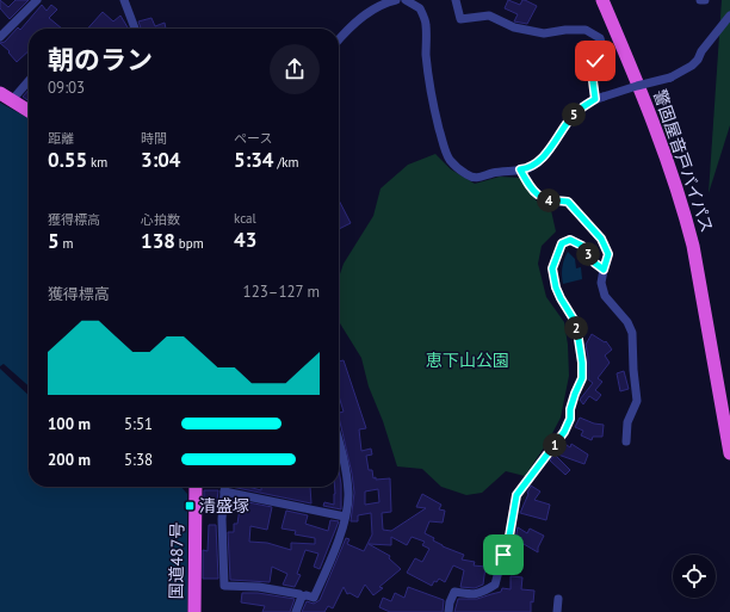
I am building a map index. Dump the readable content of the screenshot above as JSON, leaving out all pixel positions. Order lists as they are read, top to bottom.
{
  "streets": {
    "highway": ["警固屋音戸バイパス", "国道487号"]
  },
  "parks": ["恵下山公園"],
  "places": {
    "transit": ["清盛塚"]
  },
  "page": {
    "heading": ["朝のラン", "09:03"],
    "pins": [
      "5",
      "4",
      "3",
      "2",
      "1"
    ],
    "stats": [
      ["距離", "0.55 km"],
      ["時間", "3:04"],
      ["ペース", "5:34 /km"],
      ["獲得標高", "5 m"],
      ["心拍数", "138 bpm"],
      ["kcal", "43"]
    ],
    "chart": ["獲得標高", "123–127 m"],
    "list": [
      {
        "name": "100 m",
        "note": "5:51"
      },
      {
        "name": "200 m",
        "note": "5:38"
      }
    ]
  }
}
